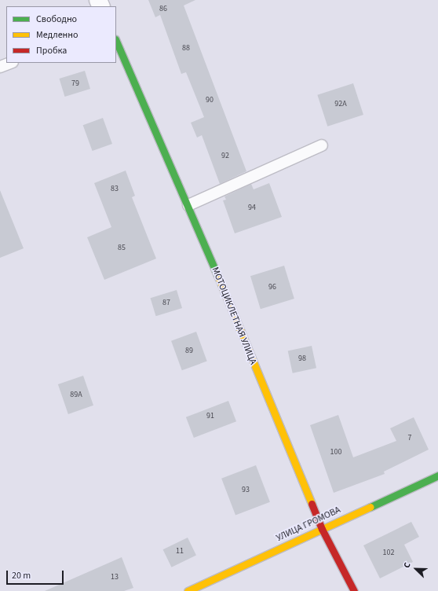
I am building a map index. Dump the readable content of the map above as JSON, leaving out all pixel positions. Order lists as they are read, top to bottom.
{
  "streets": {
    "street": ["МОТОЦИКЛЕТНАЯ УЛИЦА", "УЛИЦА ГРОМОВА"]
  },
  "crossings": [
    ["МОТОЦИКЛЕТНАЯ УЛИЦА", "УЛИЦА ГРОМОВА"]
  ],
  "house_numbers": [
    "86",
    "88",
    "79",
    "90",
    "92А",
    "92",
    "83",
    "94",
    "85",
    "96",
    "87",
    "89",
    "98",
    "89А",
    "91",
    "7",
    "100",
    "93",
    "11",
    "102",
    "13"
  ],
  "legend": ["Свободно", "Медленно", "Пробка"],
  "scale_bar": "20 m",
  "north": "top left"
}
